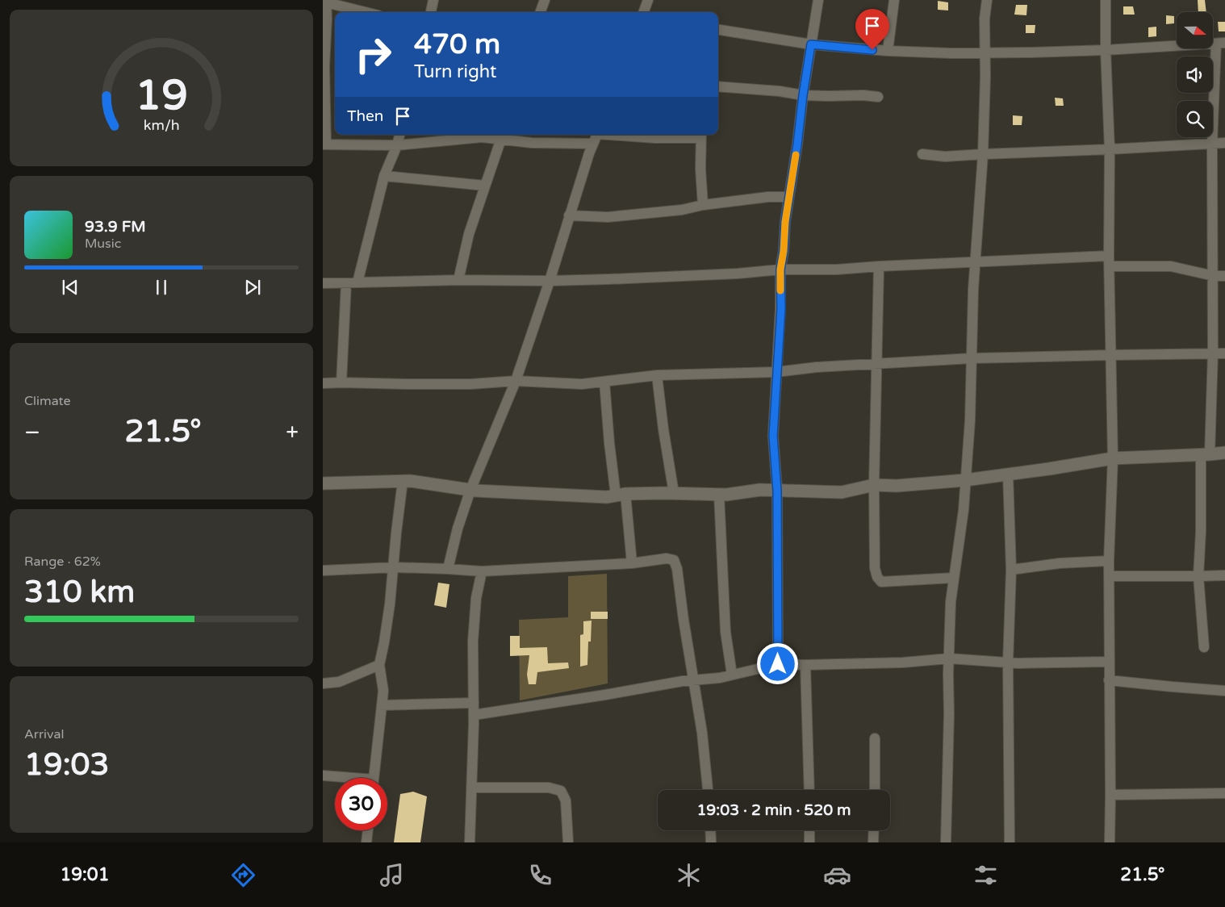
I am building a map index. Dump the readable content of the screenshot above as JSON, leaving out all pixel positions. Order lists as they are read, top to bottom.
{
  "north": "right",
  "page": {
    "turn": ["470 m", "Turn right"],
    "then": "Then",
    "song": ["93.9 FM", "Music"],
    "tile": [
      "Climate",
      ["Range · 62%", "310 km"],
      ["Arrival", "19:03"]
    ],
    "heat": ["−", "21.5°", "+"],
    "limit": "30",
    "trip": "19:03 · 2 min · 520 m",
    "tabs": ["19:01", "21.5°"],
    "gauge": ["19", "km/h"]
  }
}
